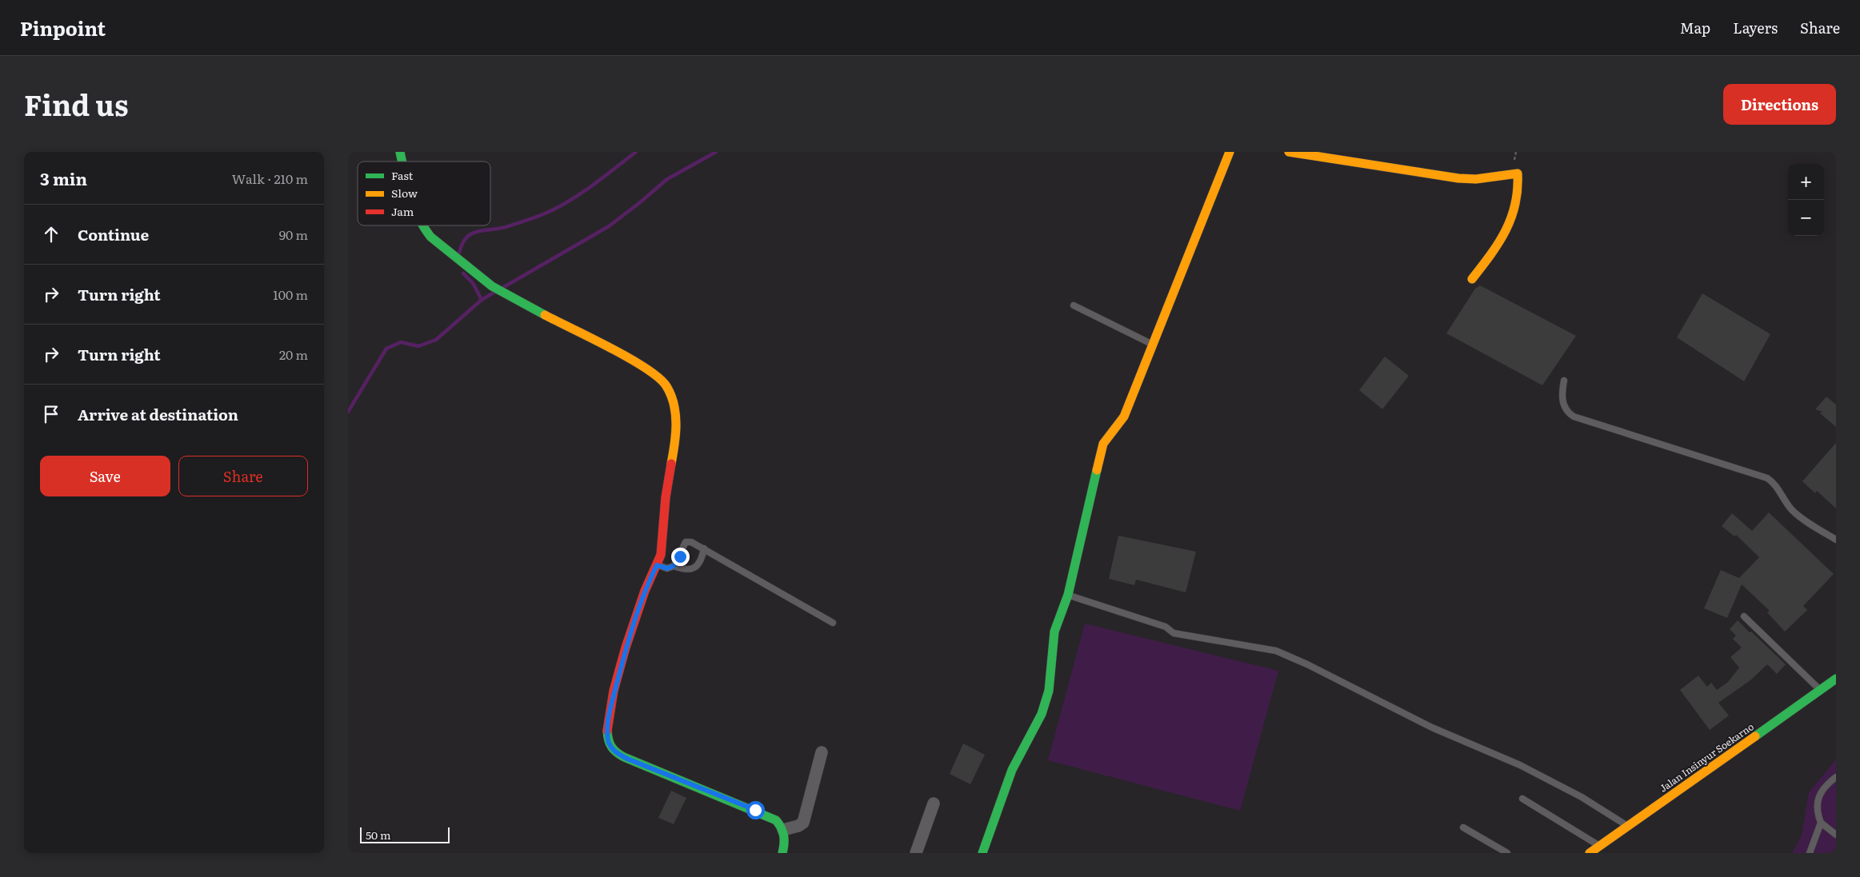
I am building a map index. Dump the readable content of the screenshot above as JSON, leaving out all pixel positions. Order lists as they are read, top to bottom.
{
  "streets": {
    "street": ["Jalan Insinyur Soekarno"]
  },
  "legend": ["Fast", "Slow", "Jam"],
  "scale_bar": "50 m",
  "page": {
    "header": "Pinpoint",
    "nav": ["Map", "Layers", "Share"],
    "title": "Find us",
    "buttons": [
      "Directions",
      ["Save", "Share"]
    ],
    "heading": ["3 min", "Walk · 210 m"],
    "map_buttons": ["+", "−"],
    "list": [
      ["Continue", "90 m"],
      ["Turn right", "100 m"],
      ["Turn right", "20 m"],
      "Arrive at destination"
    ],
    "scale": "50 m"
  }
}
